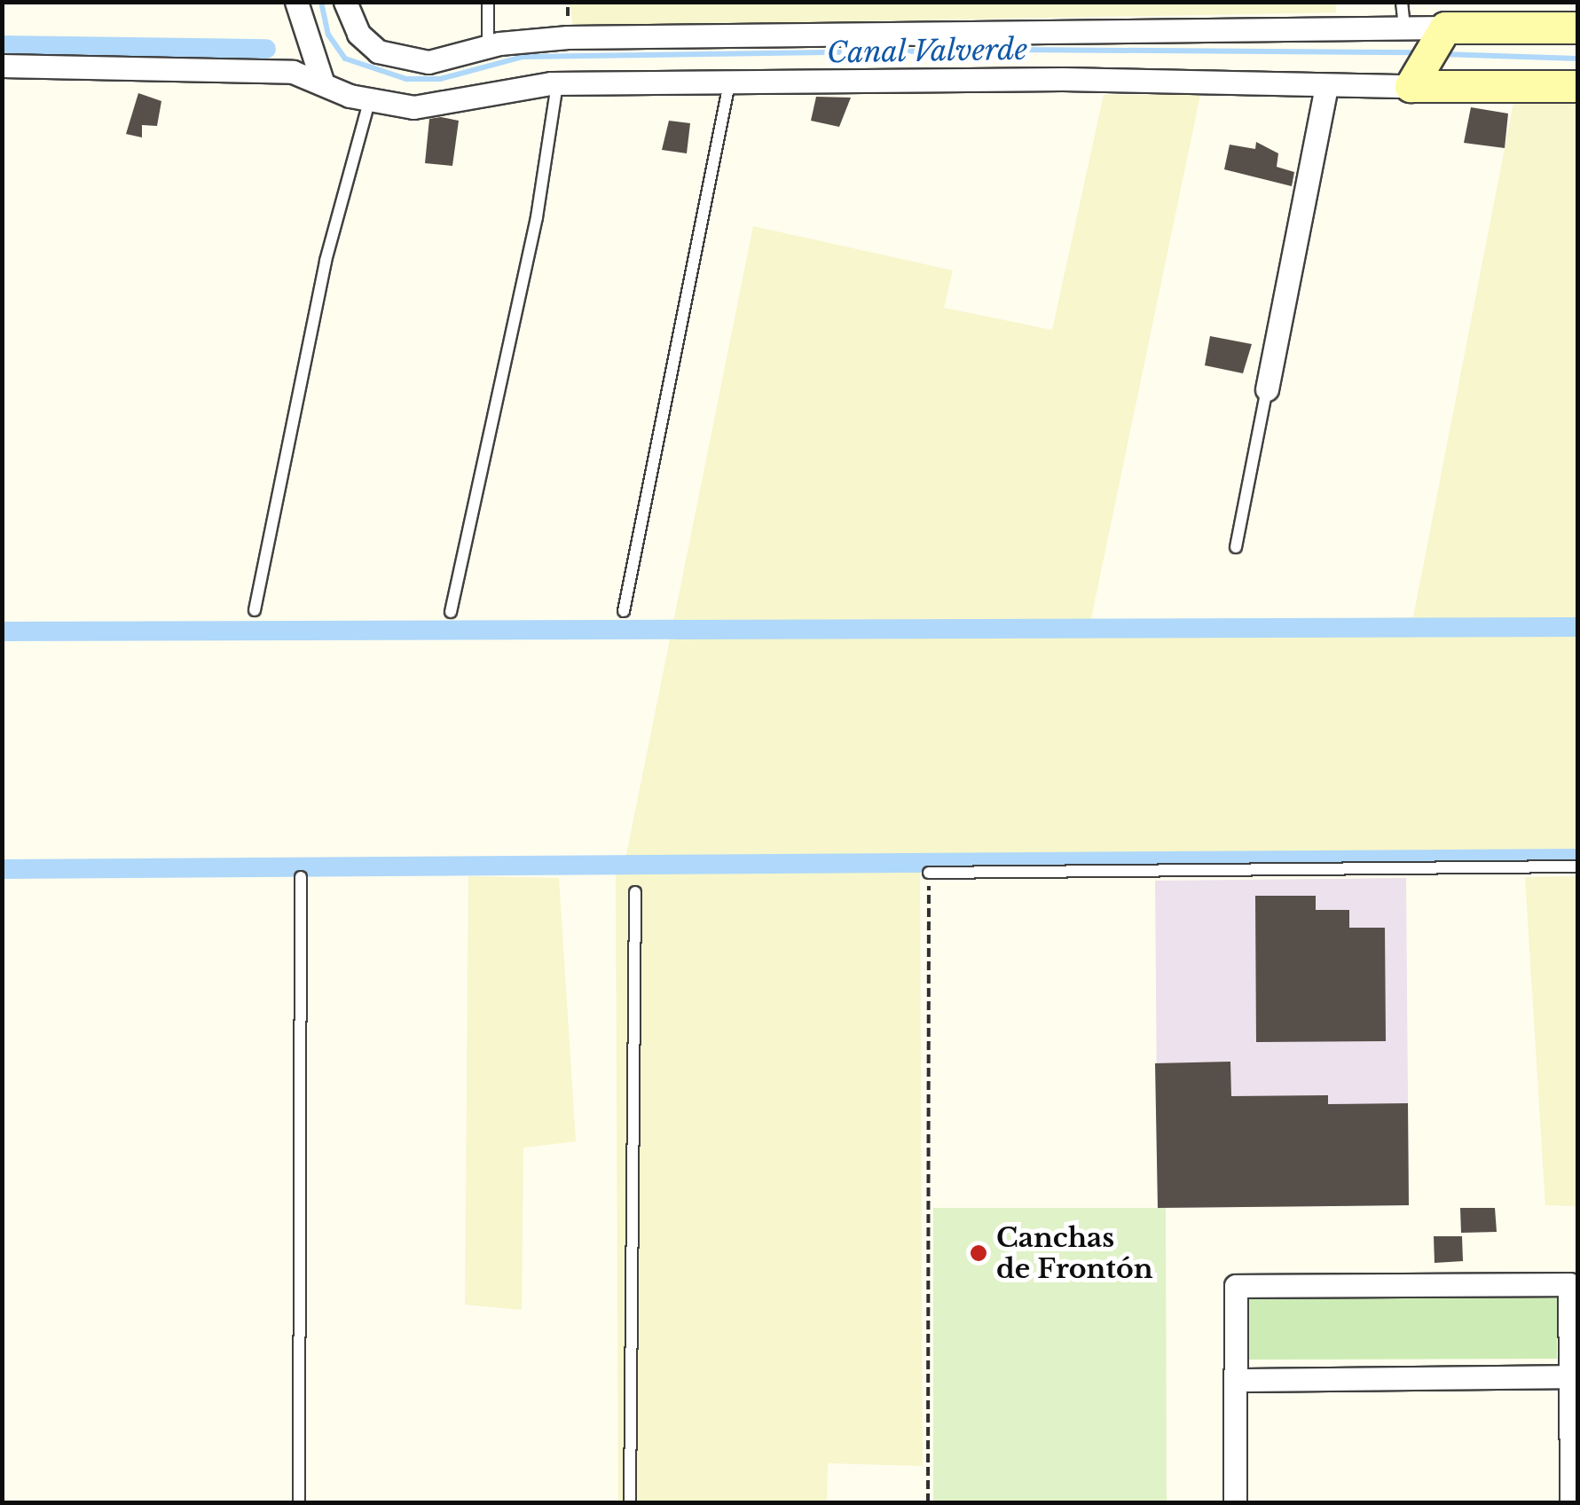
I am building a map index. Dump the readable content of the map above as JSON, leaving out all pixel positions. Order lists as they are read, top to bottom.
{
  "water": ["Canal Valverde"],
  "places": ["Canchas de Frontón"]
}
